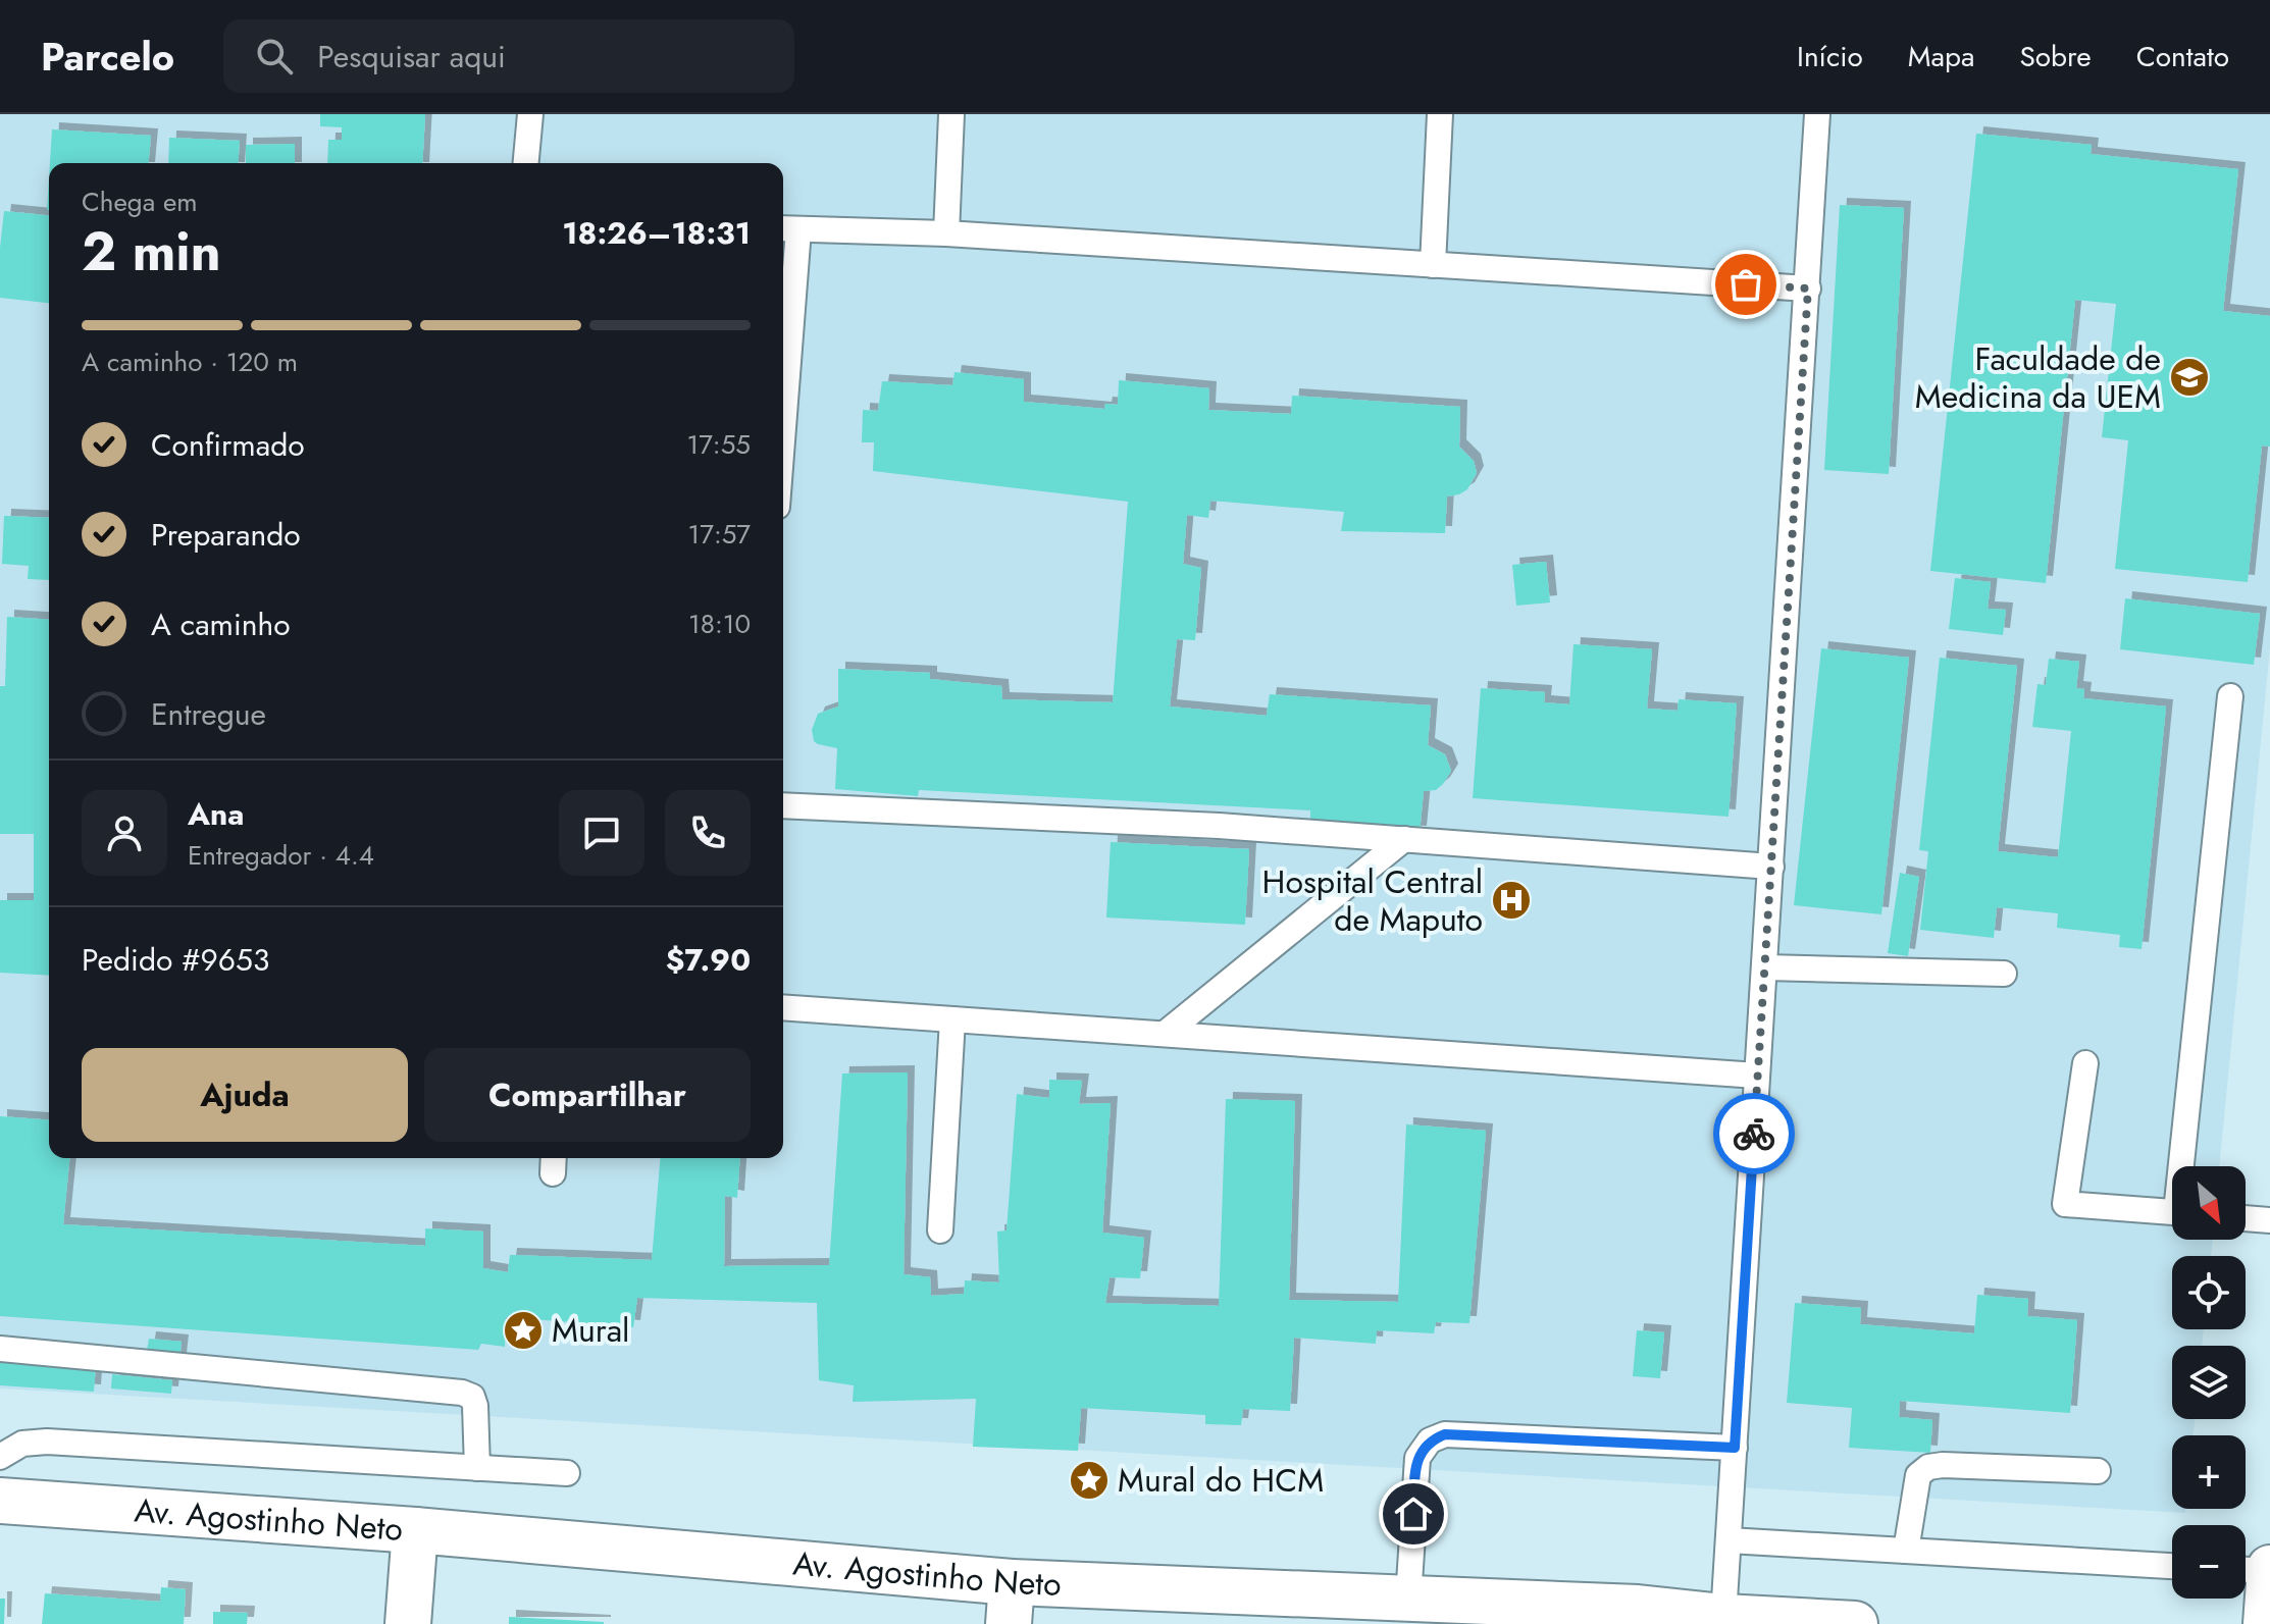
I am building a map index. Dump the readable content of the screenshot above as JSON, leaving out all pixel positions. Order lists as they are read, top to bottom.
{
  "streets": {
    "street": ["Av. Agostinho Neto"]
  },
  "places": {
    "school or university": ["Faculdade de Medicina da UEM"],
    "hospital": ["Hospital Central de Maputo"],
    "place": ["Mural", "Mural do HCM"]
  },
  "north": "bottom right",
  "page": {
    "header": "Parcelo",
    "search": "Pesquisar aqui",
    "nav": [
      "Início",
      "Mapa",
      "Sobre",
      "Contato"
    ],
    "heading": ["2 min", "Chega em", "18:26–18:31"],
    "panel": [
      "Ana",
      "Entregador · 4.4",
      "Pedido #9653",
      "$7.90"
    ],
    "bar": "A caminho · 120 m",
    "list": [
      ["Confirmado", "17:55"],
      ["Preparando", "17:57"],
      ["A caminho", "18:10"],
      "Entregue"
    ],
    "buttons": ["Ajuda", "Compartilhar"],
    "map_buttons": ["+", "−"]
  }
}
